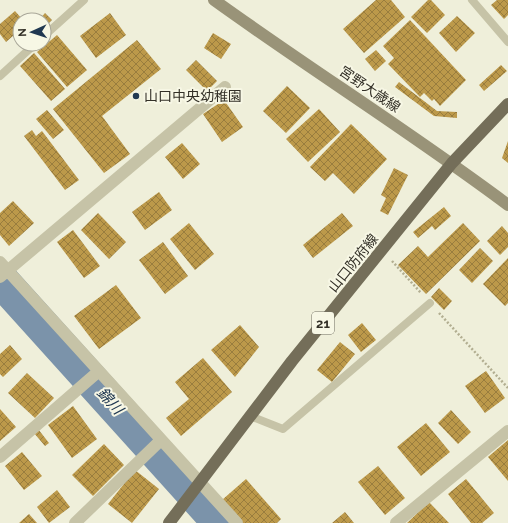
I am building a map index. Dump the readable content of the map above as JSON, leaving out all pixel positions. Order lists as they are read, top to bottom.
{
  "streets": {
    "main road": ["宮野大歳線", "山口防府線", "21"]
  },
  "crossings": [
    ["宮野大歳線", "山口防府線"]
  ],
  "water": ["錦川"],
  "places": ["山口中央幼稚園"],
  "north": "left"
}
